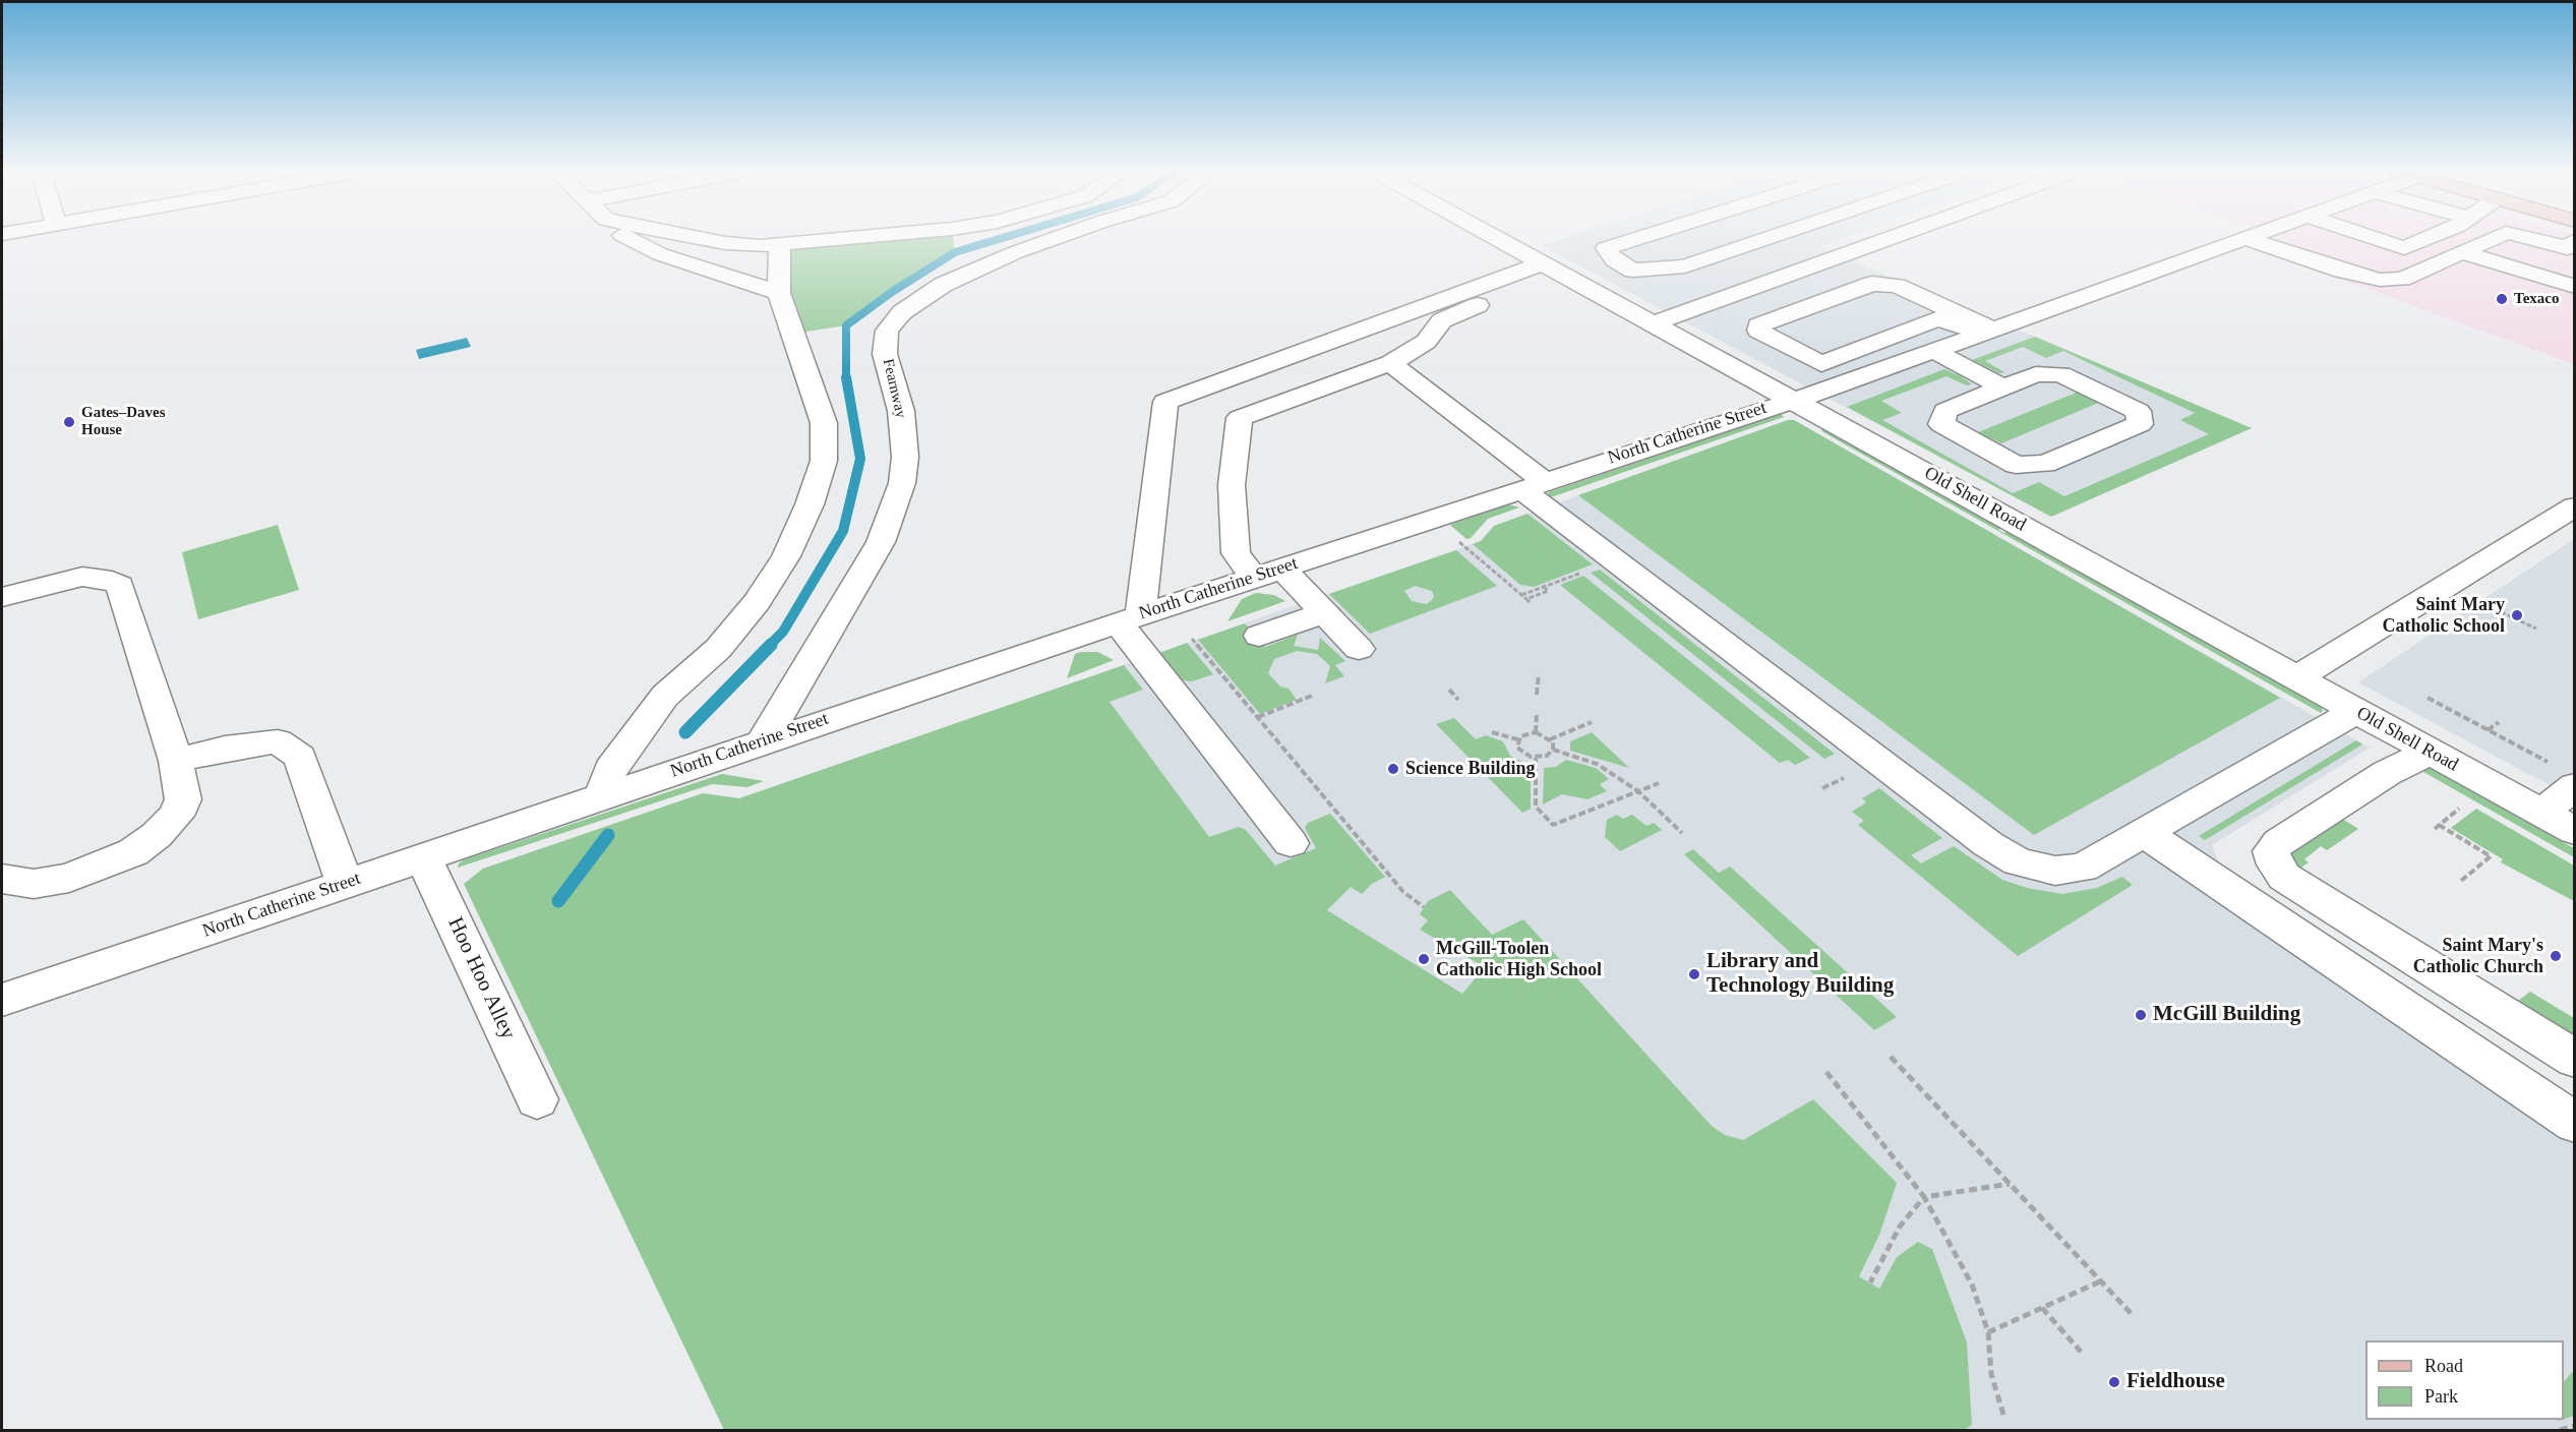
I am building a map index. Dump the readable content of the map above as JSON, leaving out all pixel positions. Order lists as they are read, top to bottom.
{
  "streets": {
    "street": [
      "Fearnway",
      "North Catherine Street",
      "Old Shell Road",
      "Hoo Hoo Alley"
    ]
  },
  "crossings": [
    ["Fearnway", "North Catherine Street"],
    ["North Catherine Street", "Old Shell Road"],
    ["North Catherine Street", "Hoo Hoo Alley"]
  ],
  "places": [
    "Texaco",
    "Gates–Daves House",
    "Saint Mary Catholic School",
    "Science Building",
    "Saint Mary's Catholic Church",
    "McGill-Toolen Catholic High School",
    "Library and Technology Building",
    "McGill Building",
    "Fieldhouse"
  ],
  "legend": ["Road", "Park"]
}
